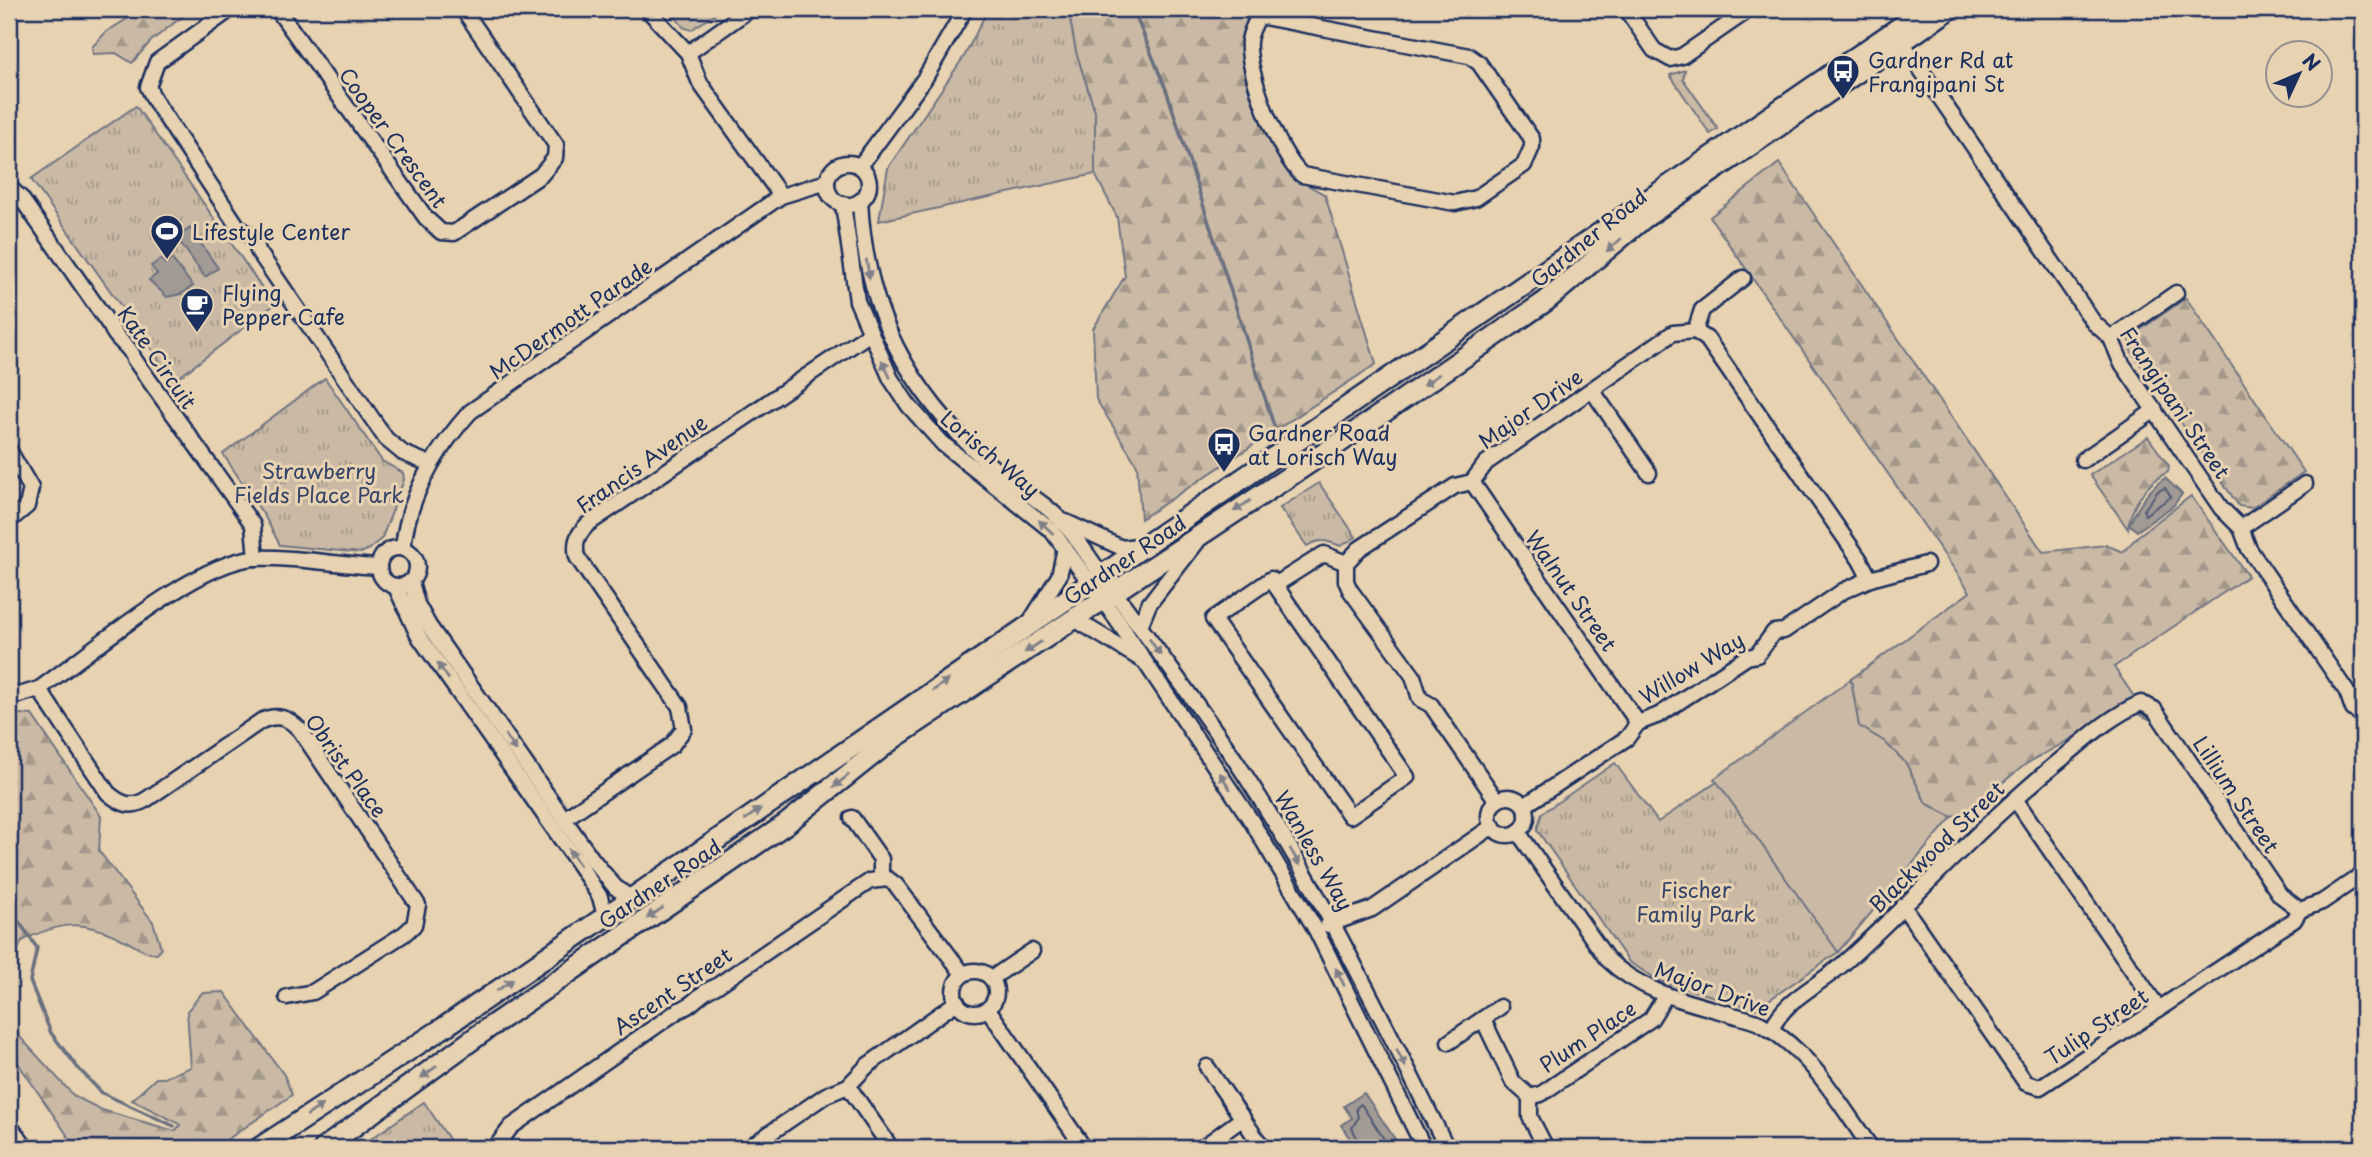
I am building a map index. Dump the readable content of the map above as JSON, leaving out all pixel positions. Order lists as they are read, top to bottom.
{
  "streets": {
    "street": [
      "Cooper Crescent",
      "Gardner Road",
      "McDermott Parade",
      "Kate Circuit",
      "Frangipani Street",
      "Major Drive",
      "Lorisch Way",
      "Francis Avenue",
      "Walnut Street",
      "Willow Way",
      "Obrist Place",
      "Lillium Street",
      "Blackwood Street",
      "Wanless Way",
      "Ascent Street",
      "Tulip Street",
      "Plum Place"
    ]
  },
  "crossings": [
    ["Gardner Road", "Frangipani Street"],
    ["Gardner Road", "Lorisch Way"],
    ["Gardner Road", "Wanless Way"],
    ["McDermott Parade", "Lorisch Way"],
    ["Major Drive", "Walnut Street"],
    ["Major Drive", "Willow Way"],
    ["Major Drive", "Blackwood Street"],
    ["Major Drive", "Plum Place"],
    ["Lorisch Way", "Francis Avenue"],
    ["Lorisch Way", "Wanless Way"],
    ["Walnut Street", "Willow Way"],
    ["Lillium Street", "Blackwood Street"],
    ["Lillium Street", "Tulip Street"],
    ["Blackwood Street", "Tulip Street"]
  ],
  "parks": ["Strawberry Fields Place Park", "Fischer Family Park"],
  "places": {
    "bus stop": ["Gardner Rd at Frangipani St", "Gardner Road at Lorisch Way"],
    "sports": ["Lifestyle Center"],
    "cafe": ["Flying Pepper Cafe"]
  },
  "north": "top right"
}
